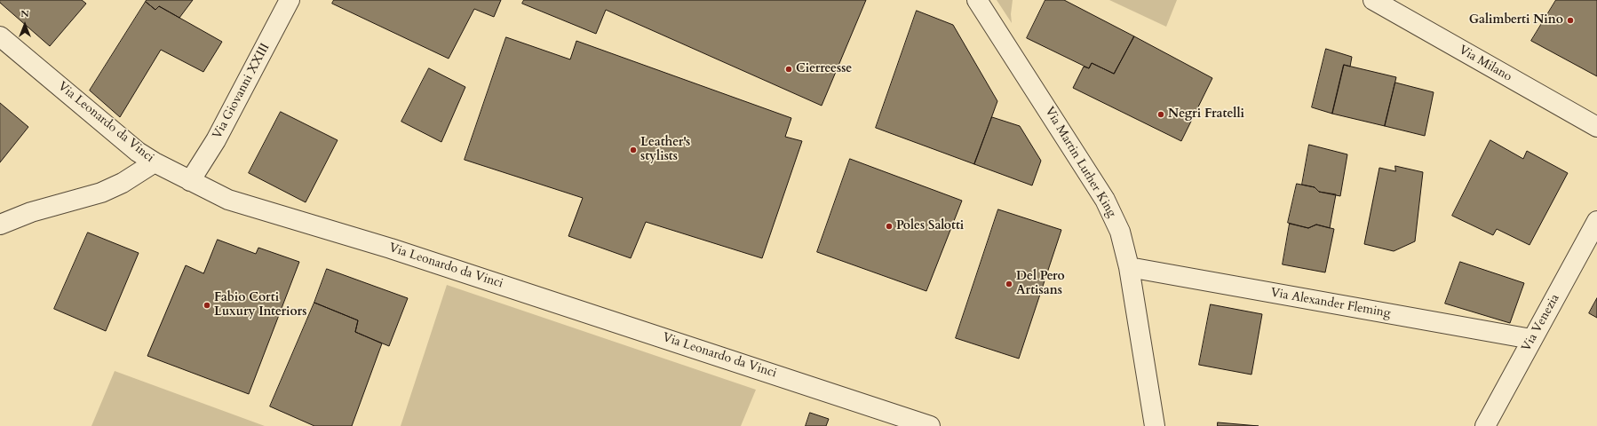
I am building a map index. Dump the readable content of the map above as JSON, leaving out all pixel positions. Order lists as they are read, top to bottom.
{
  "streets": {
    "street": [
      "Via Milano",
      "Via Giovanni XXIII",
      "Via Leonardo da Vinci",
      "Via Martin Luther King",
      "Via Alexander Fleming",
      "Via Venezia"
    ]
  },
  "crossings": [
    ["Via Giovanni XXIII", "Via Leonardo da Vinci"],
    ["Via Martin Luther King", "Via Alexander Fleming"],
    ["Via Alexander Fleming", "Via Venezia"]
  ],
  "places": [
    "Galimberti Nino",
    "Cierreesse",
    "Negri Fratelli",
    "Leather's stylists",
    "Poles Salotti",
    "Del Pero Artisans",
    "Fabio Corti Luxury Interiors"
  ],
  "north": "top"
}
